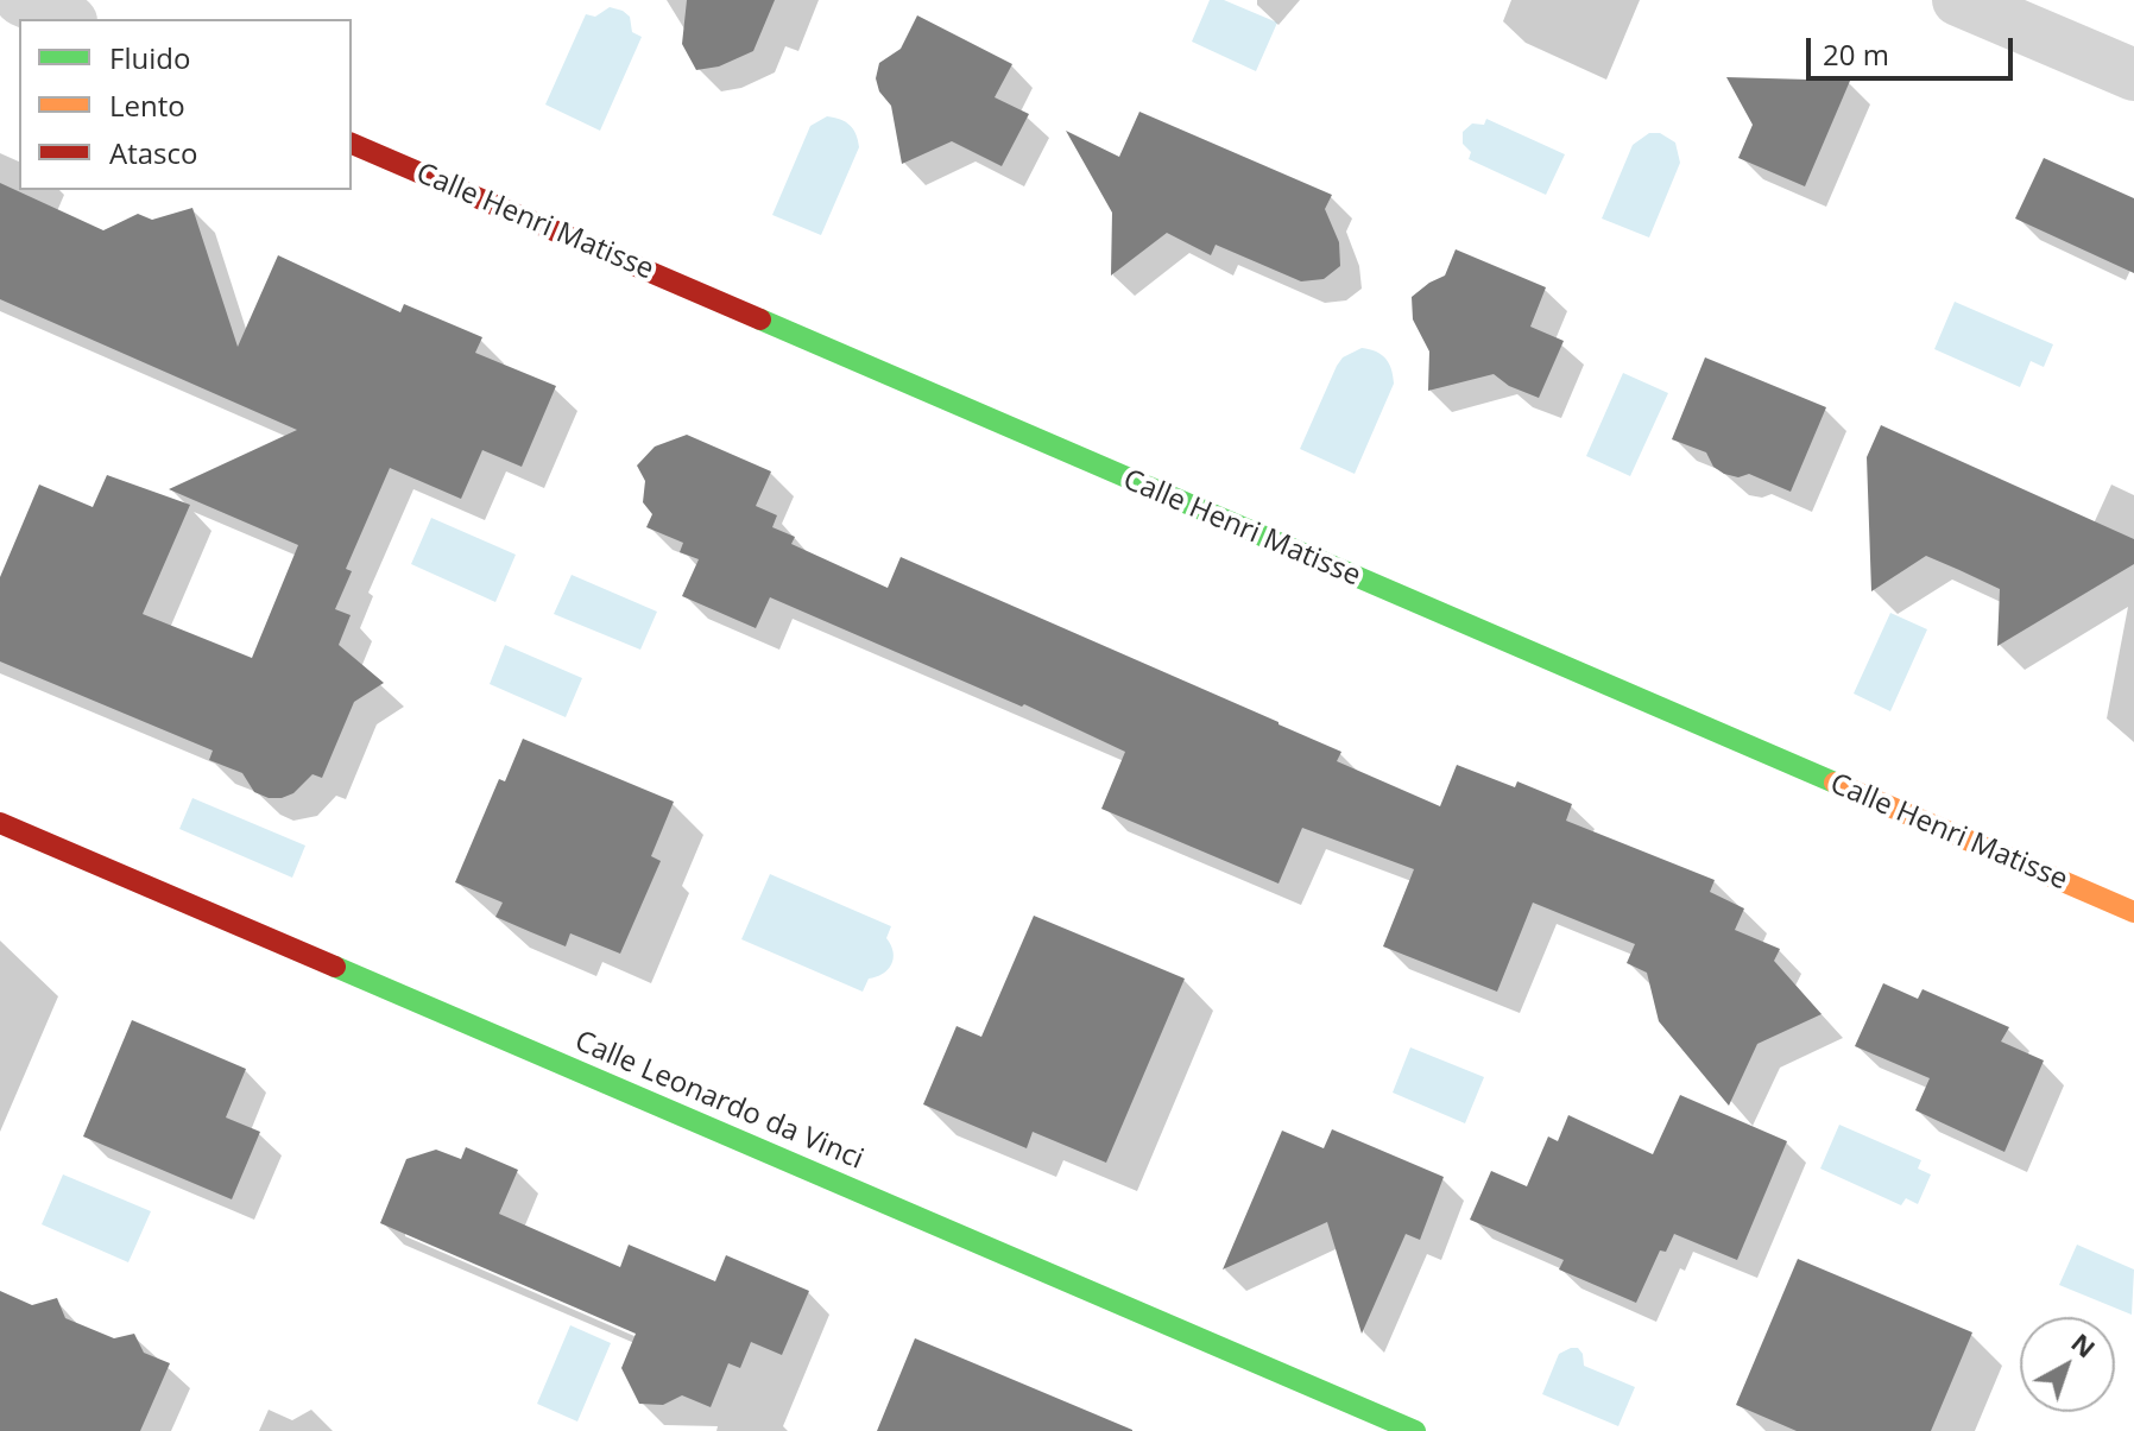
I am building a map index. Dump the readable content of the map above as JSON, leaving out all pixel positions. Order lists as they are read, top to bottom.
{
  "streets": {
    "street": ["Calle Henri Matisse", "Calle Leonardo da Vinci"]
  },
  "legend": ["Fluido", "Lento", "Atasco"],
  "scale_bar": "20 m",
  "north": "top right"
}
